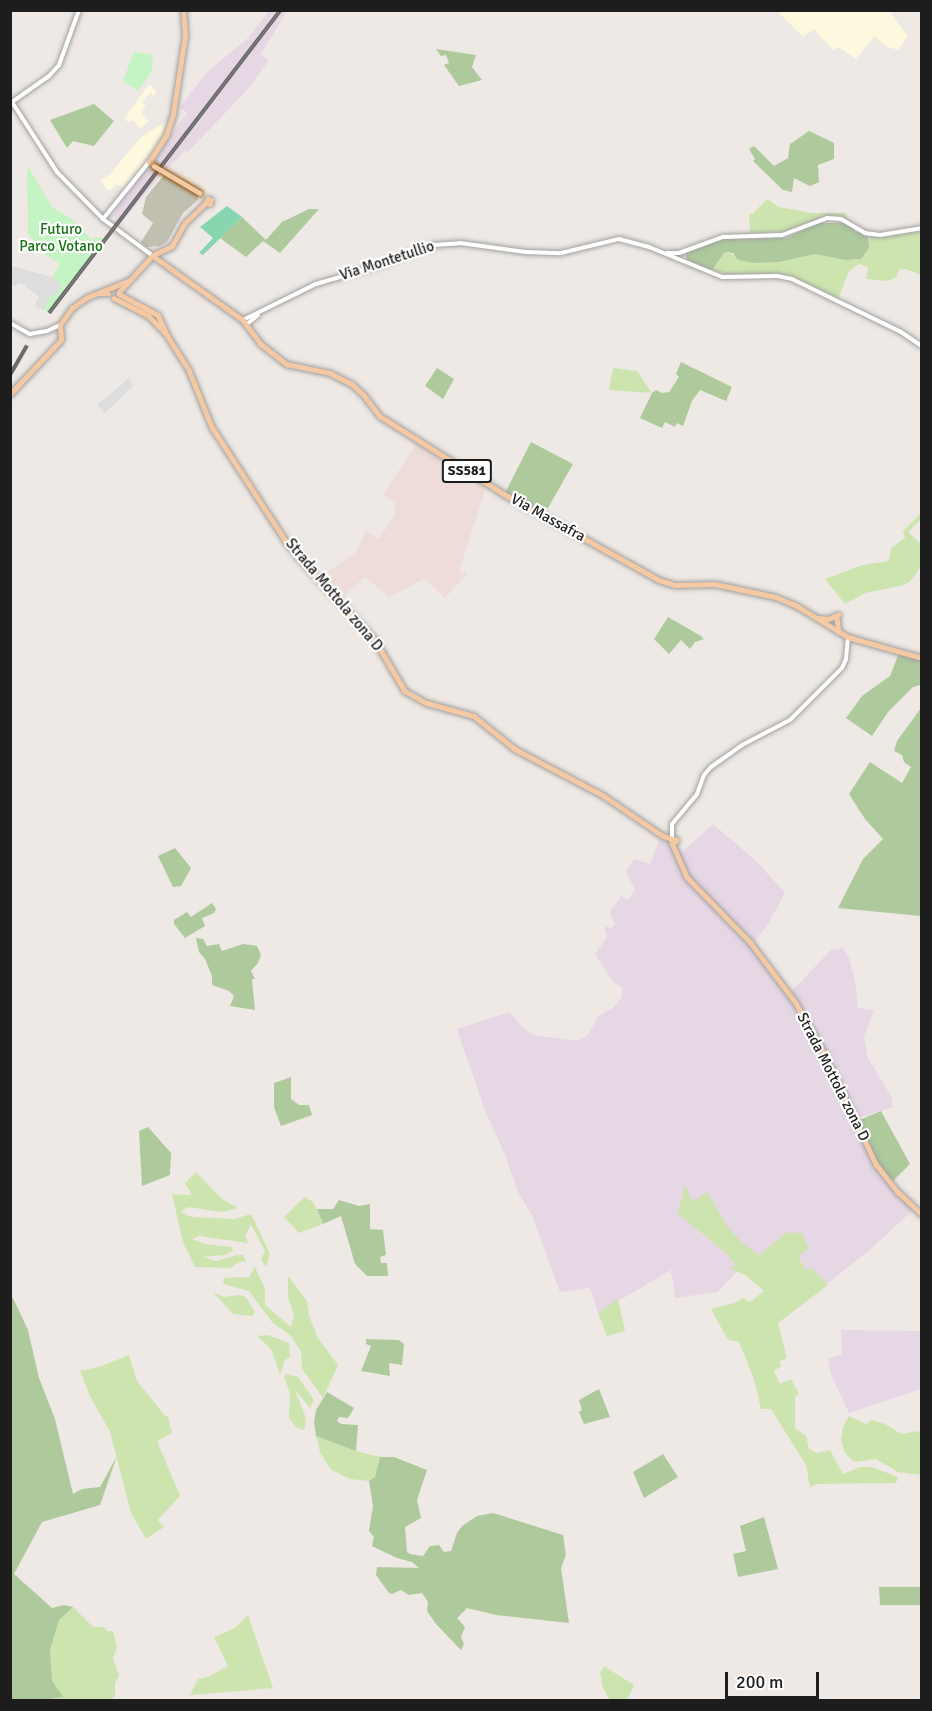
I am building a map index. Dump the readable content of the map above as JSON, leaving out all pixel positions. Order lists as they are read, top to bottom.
{
  "streets": {
    "main road": ["SS581", "Via Massafra", "Strada Mottola zona D"],
    "street": ["Via Montetullio"]
  },
  "crossings": [
    ["Via Montetullio", "Via Massafra"]
  ],
  "parks": ["Futuro Parco Votano"],
  "scale_bar": "200 m"
}
